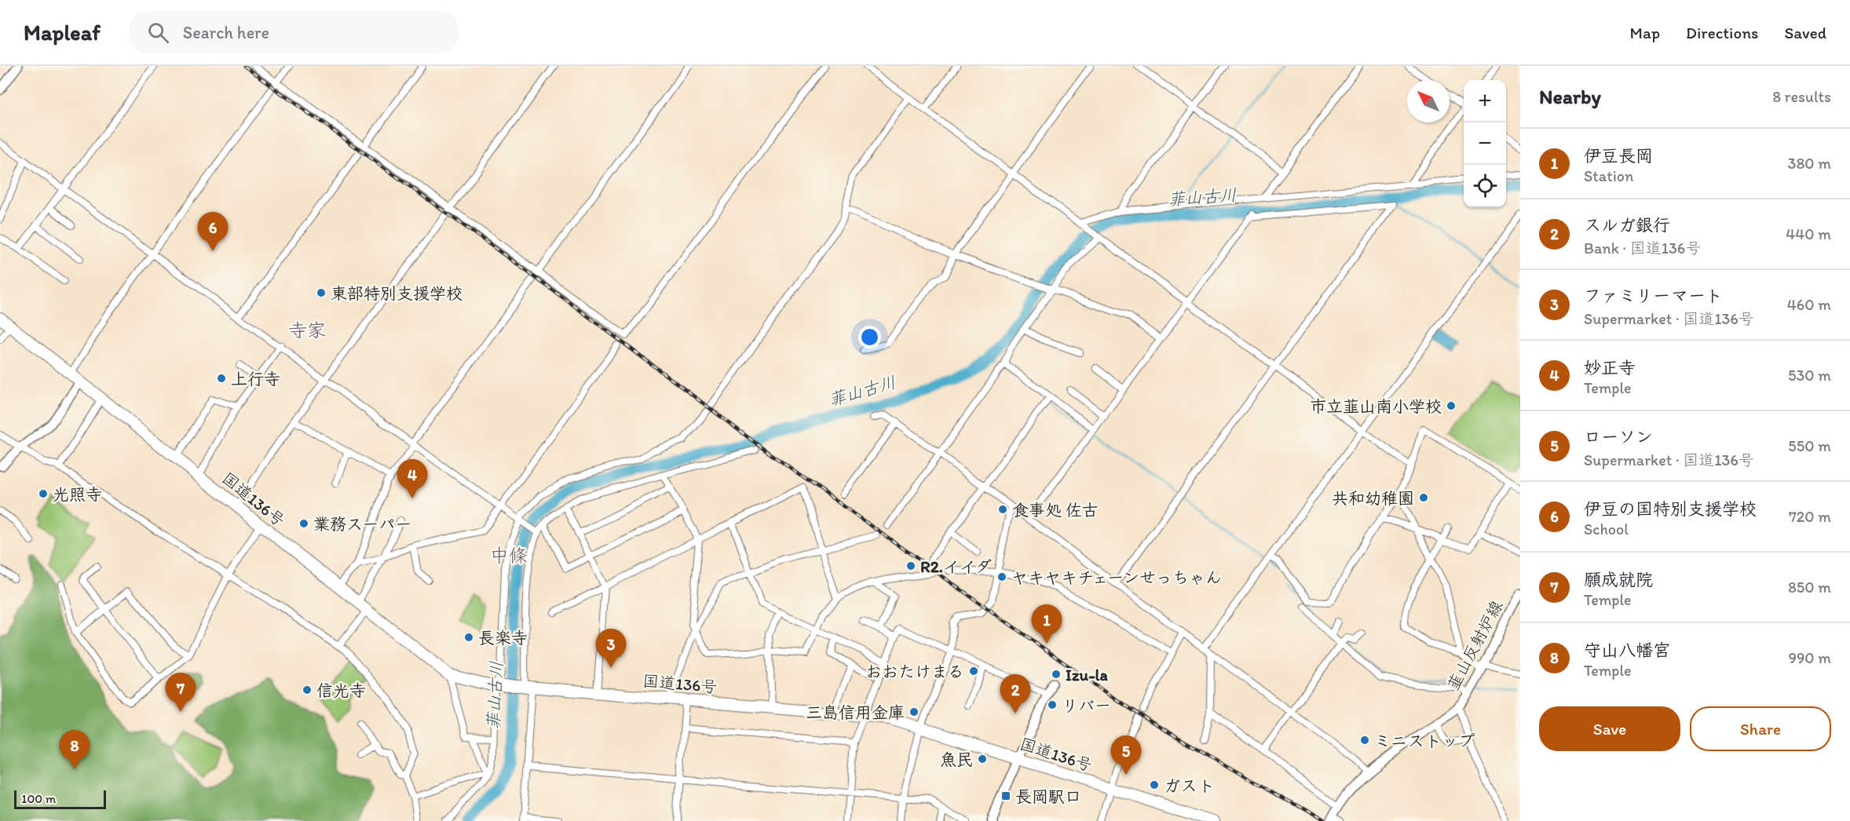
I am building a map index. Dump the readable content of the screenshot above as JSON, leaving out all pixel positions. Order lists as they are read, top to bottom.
{
  "streets": {
    "highway": ["国道136号"],
    "main road": ["韮山反射炉線"]
  },
  "districts": ["寺家", "中條"],
  "water": ["菲山古川"],
  "places": {
    "other": [
      "東部特別支援学校",
      "上行寺",
      "市立韮山南小学校",
      "光照寺",
      "共和幼稚園",
      "食事処 佐古",
      "業務スーパー",
      "R2.イイダ",
      "ヤキヤキチェーンせっちゃん",
      "長楽寺",
      "おおたけまる",
      "Izu-la",
      "信光寺",
      "リバー",
      "三島信用金庫",
      "ミニストップ",
      "魚民",
      "ガスト"
    ],
    "transit": ["長岡駅口"]
  },
  "scale_bar": "100 m",
  "north": "top left",
  "page": {
    "header": "Mapleaf",
    "search": "Search here",
    "nav": ["Map", "Directions", "Saved"],
    "heading": ["Nearby", "8 results"],
    "map_buttons": ["+", "−"],
    "list": [
      {
        "mark": "1",
        "name": "伊豆長岡",
        "note": "Station",
        "value": "380 m"
      },
      {
        "mark": "2",
        "name": "スルガ銀行",
        "note": "Bank · 国道136号",
        "value": "440 m"
      },
      {
        "mark": "3",
        "name": "ファミリーマート",
        "note": "Supermarket · 国道136号",
        "value": "460 m"
      },
      {
        "mark": "4",
        "name": "妙正寺",
        "note": "Temple",
        "value": "530 m"
      },
      {
        "mark": "5",
        "name": "ローソン",
        "note": "Supermarket · 国道136号",
        "value": "550 m"
      },
      {
        "mark": "6",
        "name": "伊豆の国特別支援学校",
        "note": "School",
        "value": "720 m"
      },
      {
        "mark": "7",
        "name": "願成就院",
        "note": "Temple",
        "value": "850 m"
      },
      {
        "mark": "8",
        "name": "守山八幡宮",
        "note": "Temple",
        "value": "990 m"
      }
    ],
    "pins": [
      "6",
      "4",
      "1",
      "3",
      "7",
      "2",
      "8",
      "5"
    ],
    "buttons": ["Save", "Share"],
    "scale": "100 m"
  }
}
